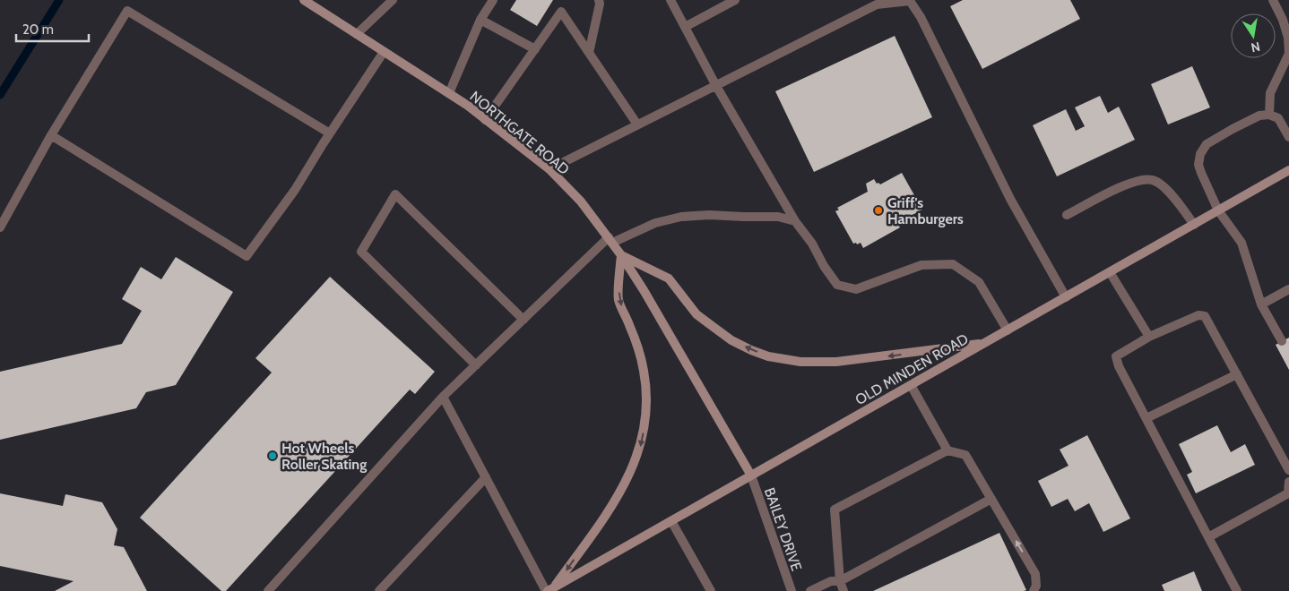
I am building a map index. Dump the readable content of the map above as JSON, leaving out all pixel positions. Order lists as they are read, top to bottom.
{
  "streets": {
    "main road": ["NORTHGATE ROAD", "OLD MINDEN ROAD"],
    "street": ["BAILEY DRIVE"]
  },
  "crossings": [
    ["NORTHGATE ROAD", "OLD MINDEN ROAD"],
    ["NORTHGATE ROAD", "BAILEY DRIVE"],
    ["OLD MINDEN ROAD", "BAILEY DRIVE"]
  ],
  "places": ["Griff's Hamburgers", "Hot Wheels Roller Skating"],
  "scale_bar": "20 m",
  "north": "bottom"
}
